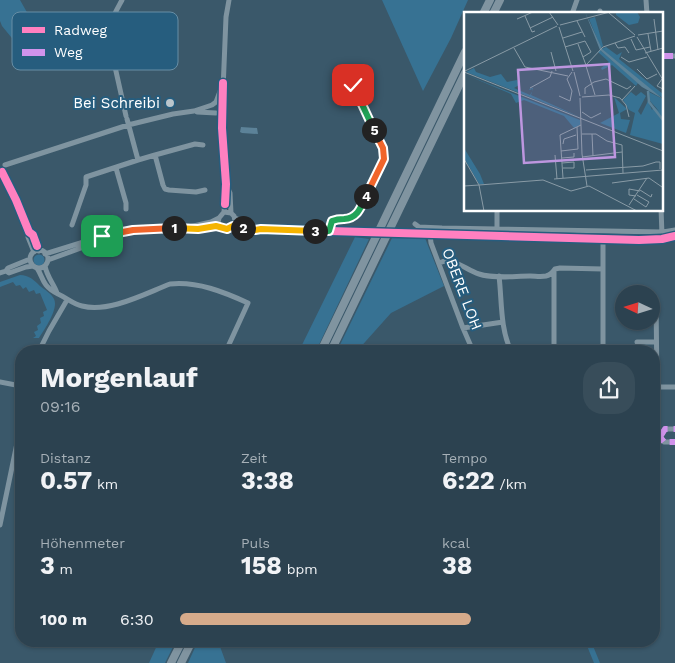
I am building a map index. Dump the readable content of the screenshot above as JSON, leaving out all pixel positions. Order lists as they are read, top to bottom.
{
  "streets": {
    "street": ["OBERE LOH"]
  },
  "places": ["Bei Schreibi"],
  "legend": ["Radweg", "Weg"],
  "north": "left",
  "page": {
    "pins": [
      "5",
      "4",
      "1",
      "2",
      "3"
    ],
    "heading": ["Morgenlauf", "09:16"],
    "stats": [
      ["Distanz", "0.57 km"],
      ["Zeit", "3:38"],
      ["Tempo", "6:22 /km"],
      ["Höhenmeter", "3 m"],
      ["Puls", "158 bpm"],
      ["kcal", "38"]
    ],
    "list": [
      {
        "name": "100 m",
        "note": "6:30"
      }
    ]
  }
}
